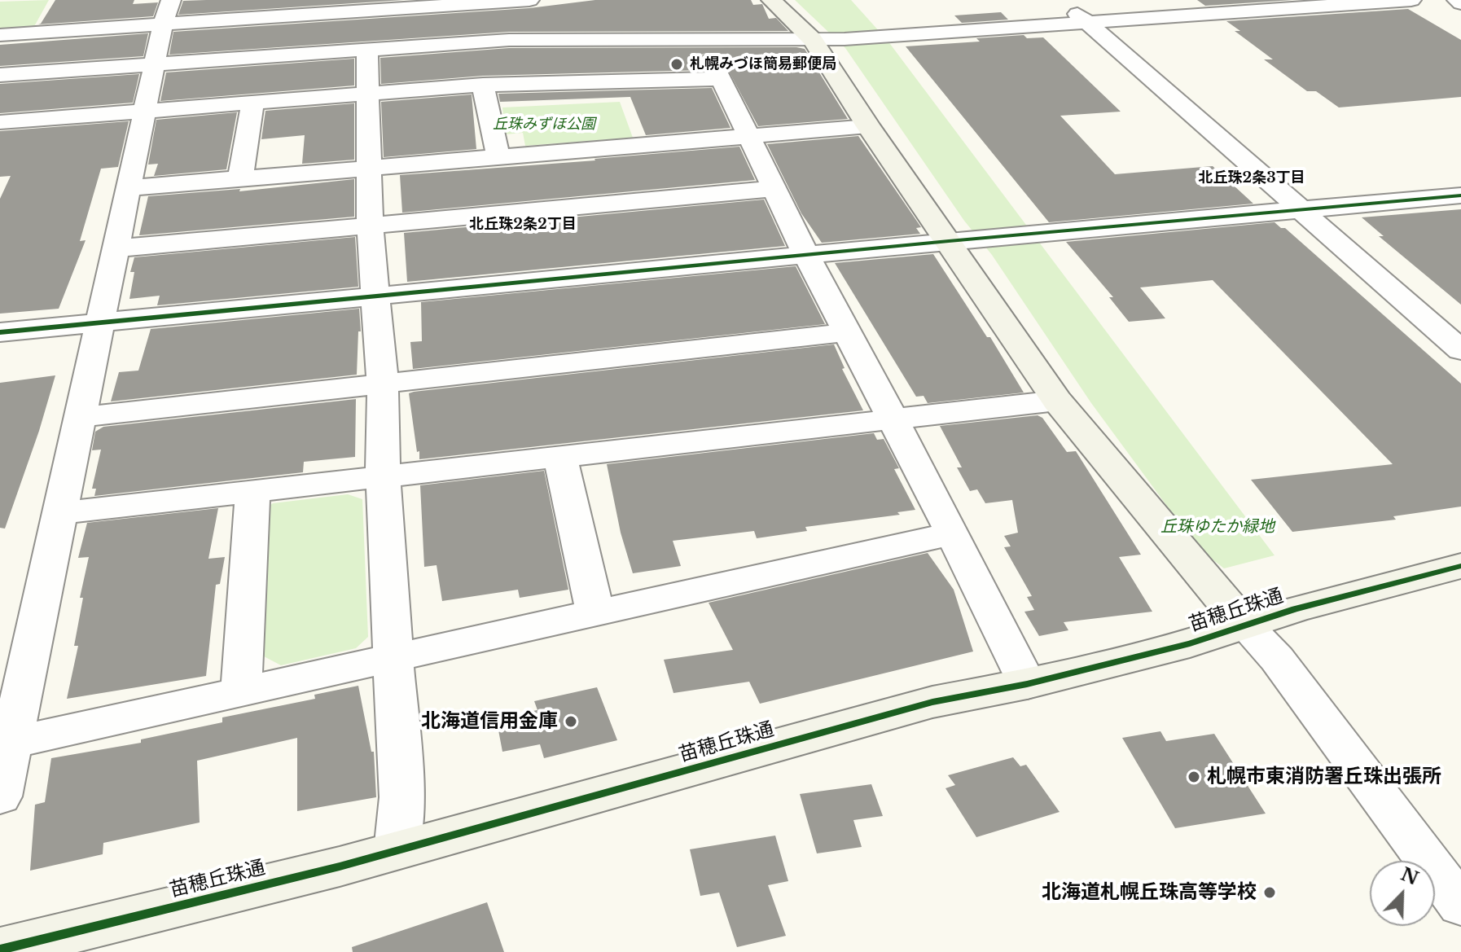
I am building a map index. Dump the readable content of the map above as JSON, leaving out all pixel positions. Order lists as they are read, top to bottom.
{
  "streets": {
    "street": ["苗穂丘珠通"]
  },
  "districts": ["北丘珠2条3丁目", "北丘珠2条2丁目"],
  "parks": ["丘珠みずほ公園", "丘珠ゆたか緑地"],
  "places": [
    "札幌みづほ簡易郵便局",
    "北海道信用金庫",
    "札幌市東消防署丘珠出張所",
    "北海道札幌丘珠高等学校"
  ],
  "north": "top right"
}
